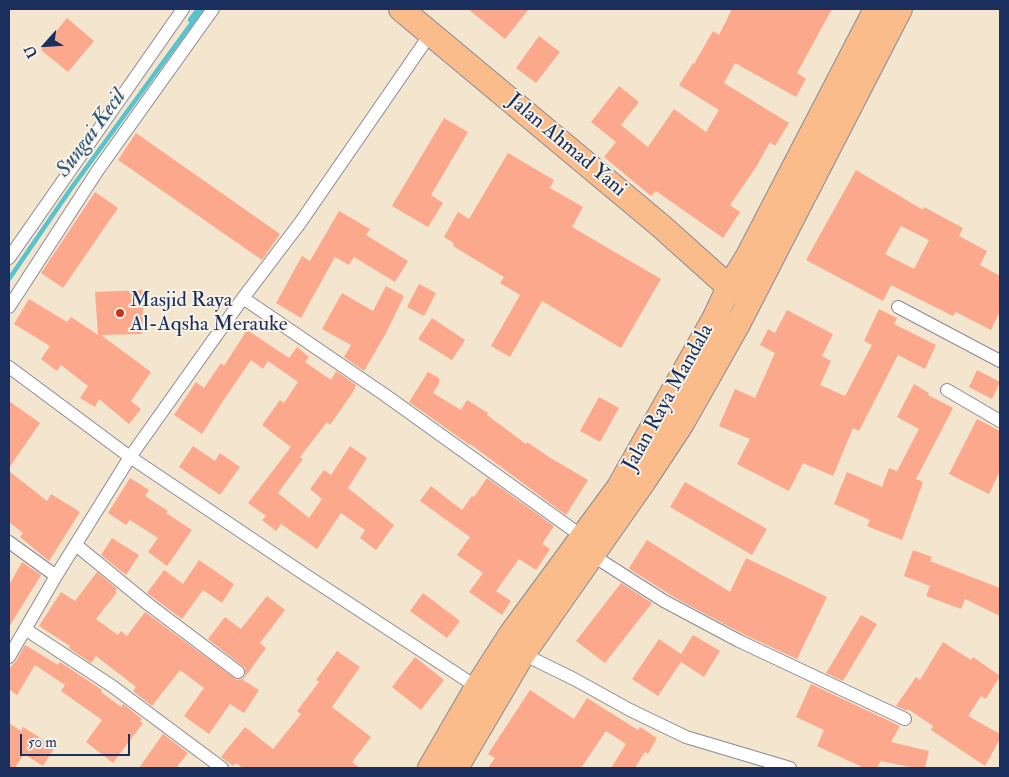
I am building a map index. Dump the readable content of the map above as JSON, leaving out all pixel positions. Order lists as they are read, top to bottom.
{
  "streets": {
    "highway": ["Jalan Ahmad Yani", "Jalan Raya Mandala"]
  },
  "crossings": [
    ["Jalan Ahmad Yani", "Jalan Raya Mandala"]
  ],
  "water": ["Sungai Kecil"],
  "places": ["Masjid Raya Al-Aqsha Merauke"],
  "scale_bar": "50 m",
  "north": "bottom left"
}
